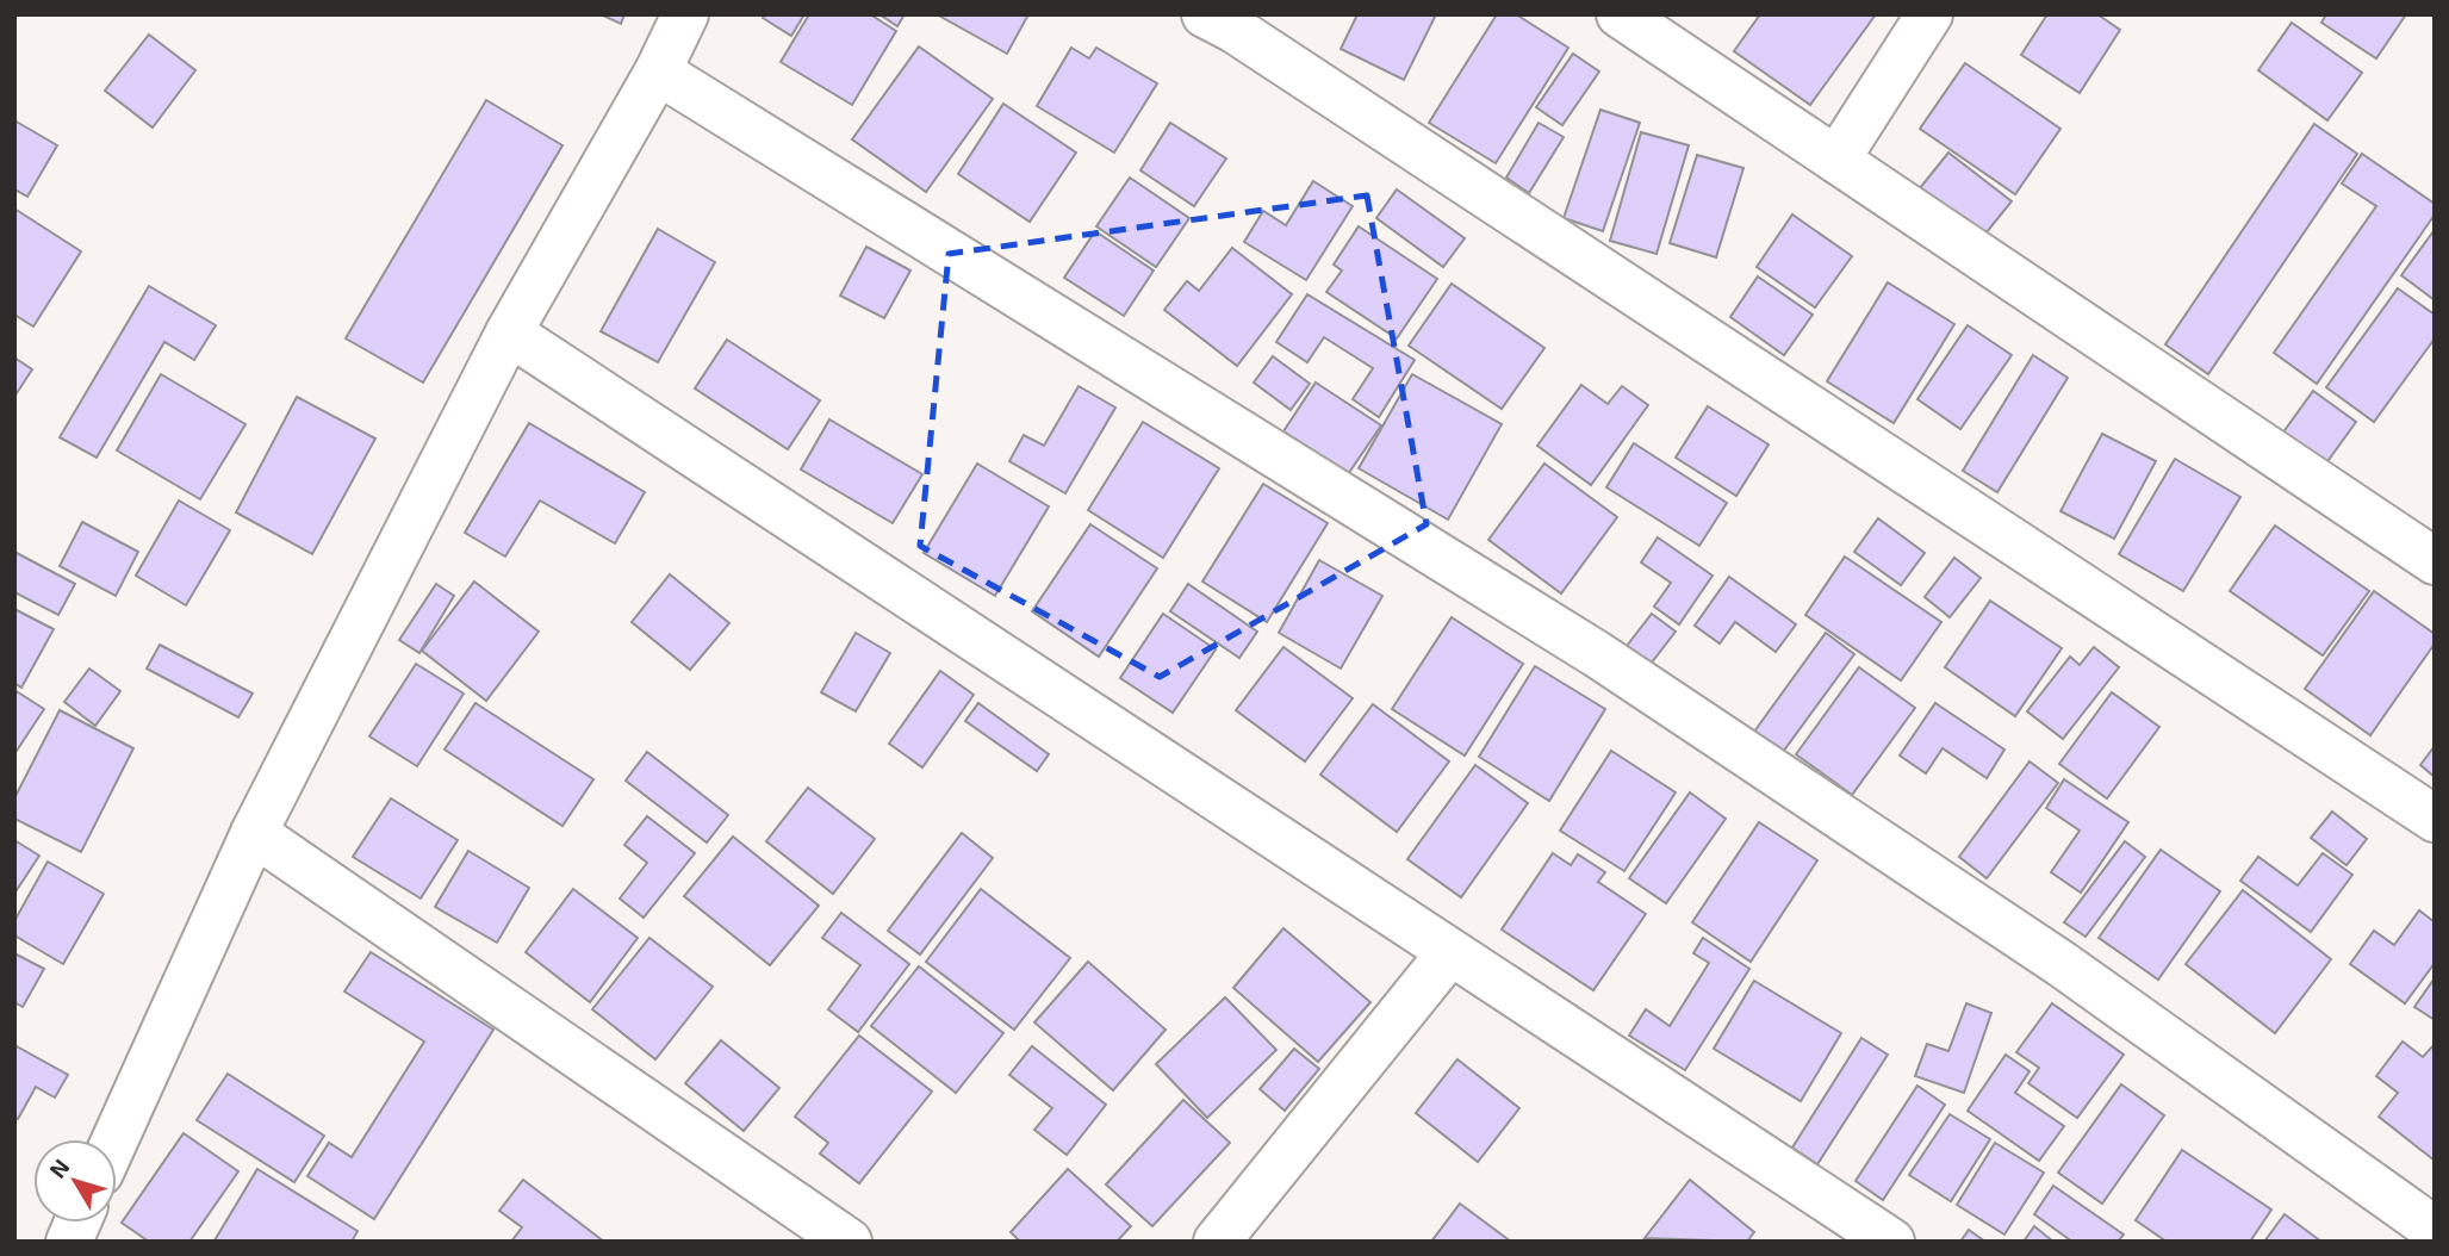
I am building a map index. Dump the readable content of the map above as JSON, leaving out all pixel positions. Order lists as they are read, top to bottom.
{
  "north": "top left"
}
